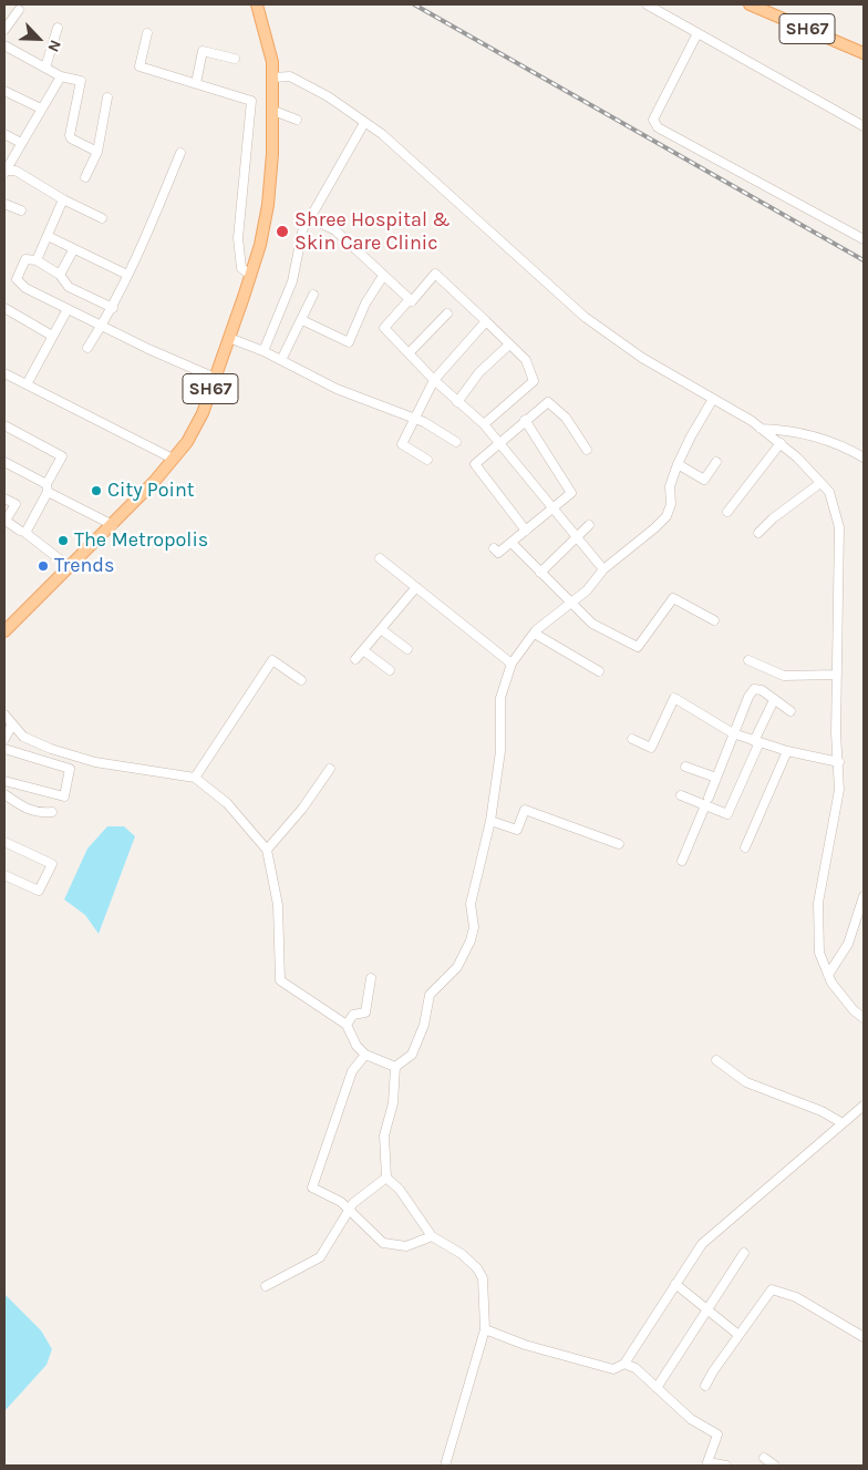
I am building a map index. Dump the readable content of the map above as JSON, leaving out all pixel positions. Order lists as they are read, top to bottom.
{
  "streets": {
    "main road": ["SH67"]
  },
  "places": [
    "Shree Hospital & Skin Care Clinic",
    "City Point",
    "The Metropolis",
    "Trends"
  ],
  "north": "bottom right"
}
